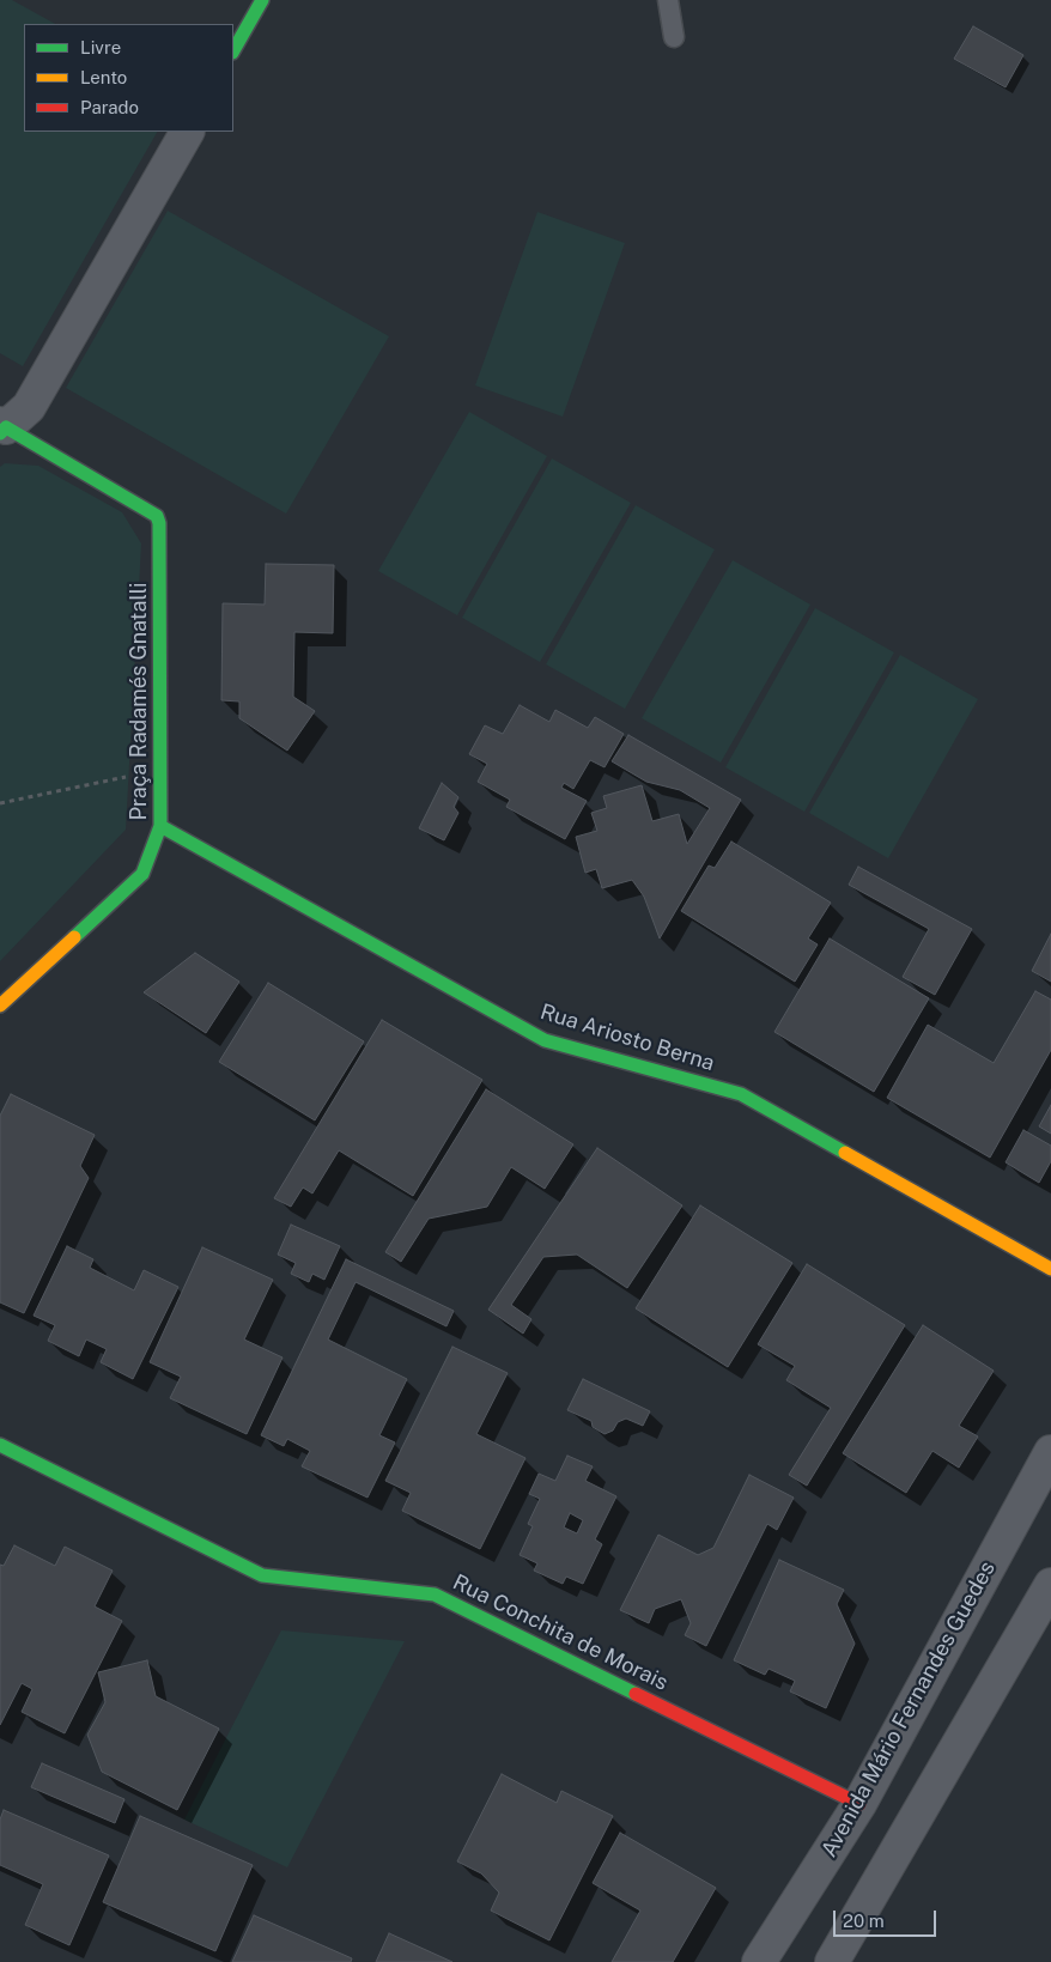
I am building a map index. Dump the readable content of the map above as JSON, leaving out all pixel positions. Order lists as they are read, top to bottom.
{
  "streets": {
    "street": [
      "Praça Radamés Gnatalli",
      "Rua Ariosto Berna",
      "Rua Conchita de Morais",
      "Avenida Mário Fernandes Guedes"
    ]
  },
  "crossings": [
    ["Praça Radamés Gnatalli", "Rua Ariosto Berna"],
    ["Rua Conchita de Morais", "Avenida Mário Fernandes Guedes"]
  ],
  "legend": ["Livre", "Lento", "Parado"],
  "scale_bar": "20 m"
}
